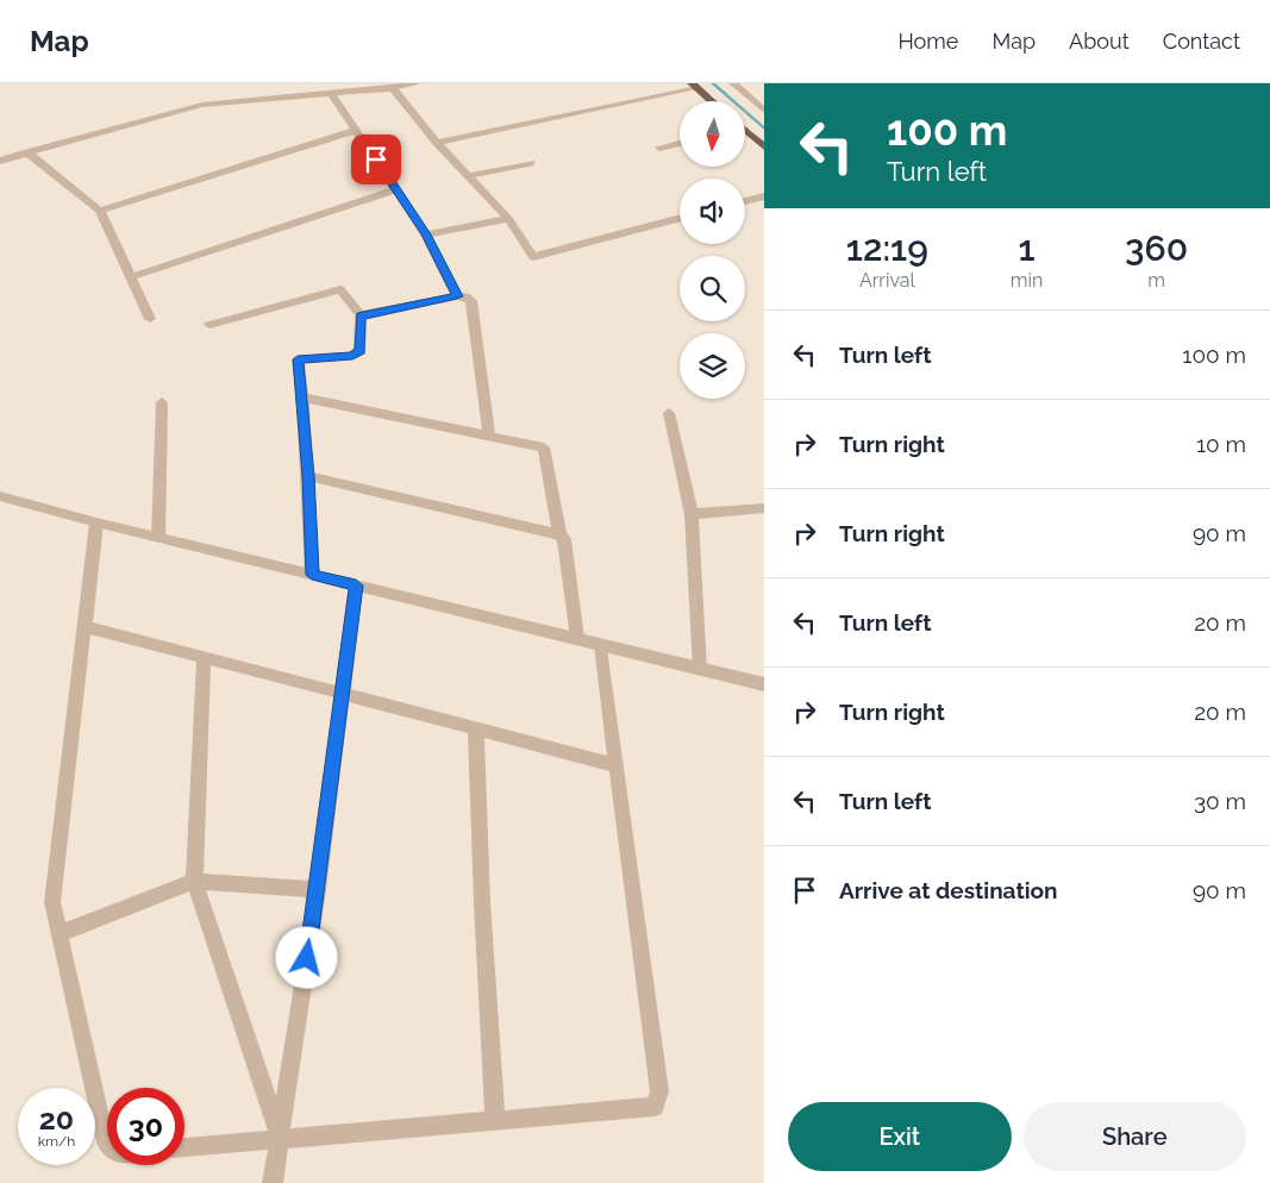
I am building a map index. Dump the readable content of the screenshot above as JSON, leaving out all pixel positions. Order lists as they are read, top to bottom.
{
  "north": "bottom",
  "page": {
    "header": "Map",
    "nav": [
      "Home",
      "Map",
      "About",
      "Contact"
    ],
    "turn": ["100 m", "Turn left"],
    "eta": [
      "12:19",
      "Arrival",
      "1",
      "min",
      "360",
      "m"
    ],
    "list": [
      {
        "name": "Turn left",
        "value": "100 m"
      },
      {
        "name": "Turn right",
        "value": "10 m"
      },
      {
        "name": "Turn right",
        "value": "90 m"
      },
      {
        "name": "Turn left",
        "value": "20 m"
      },
      {
        "name": "Turn right",
        "value": "20 m"
      },
      {
        "name": "Turn left",
        "value": "30 m"
      },
      {
        "name": "Arrive at destination",
        "value": "90 m"
      }
    ],
    "speed": "20 km/h",
    "limit": "30",
    "buttons": ["Exit", "Share"]
  }
}
